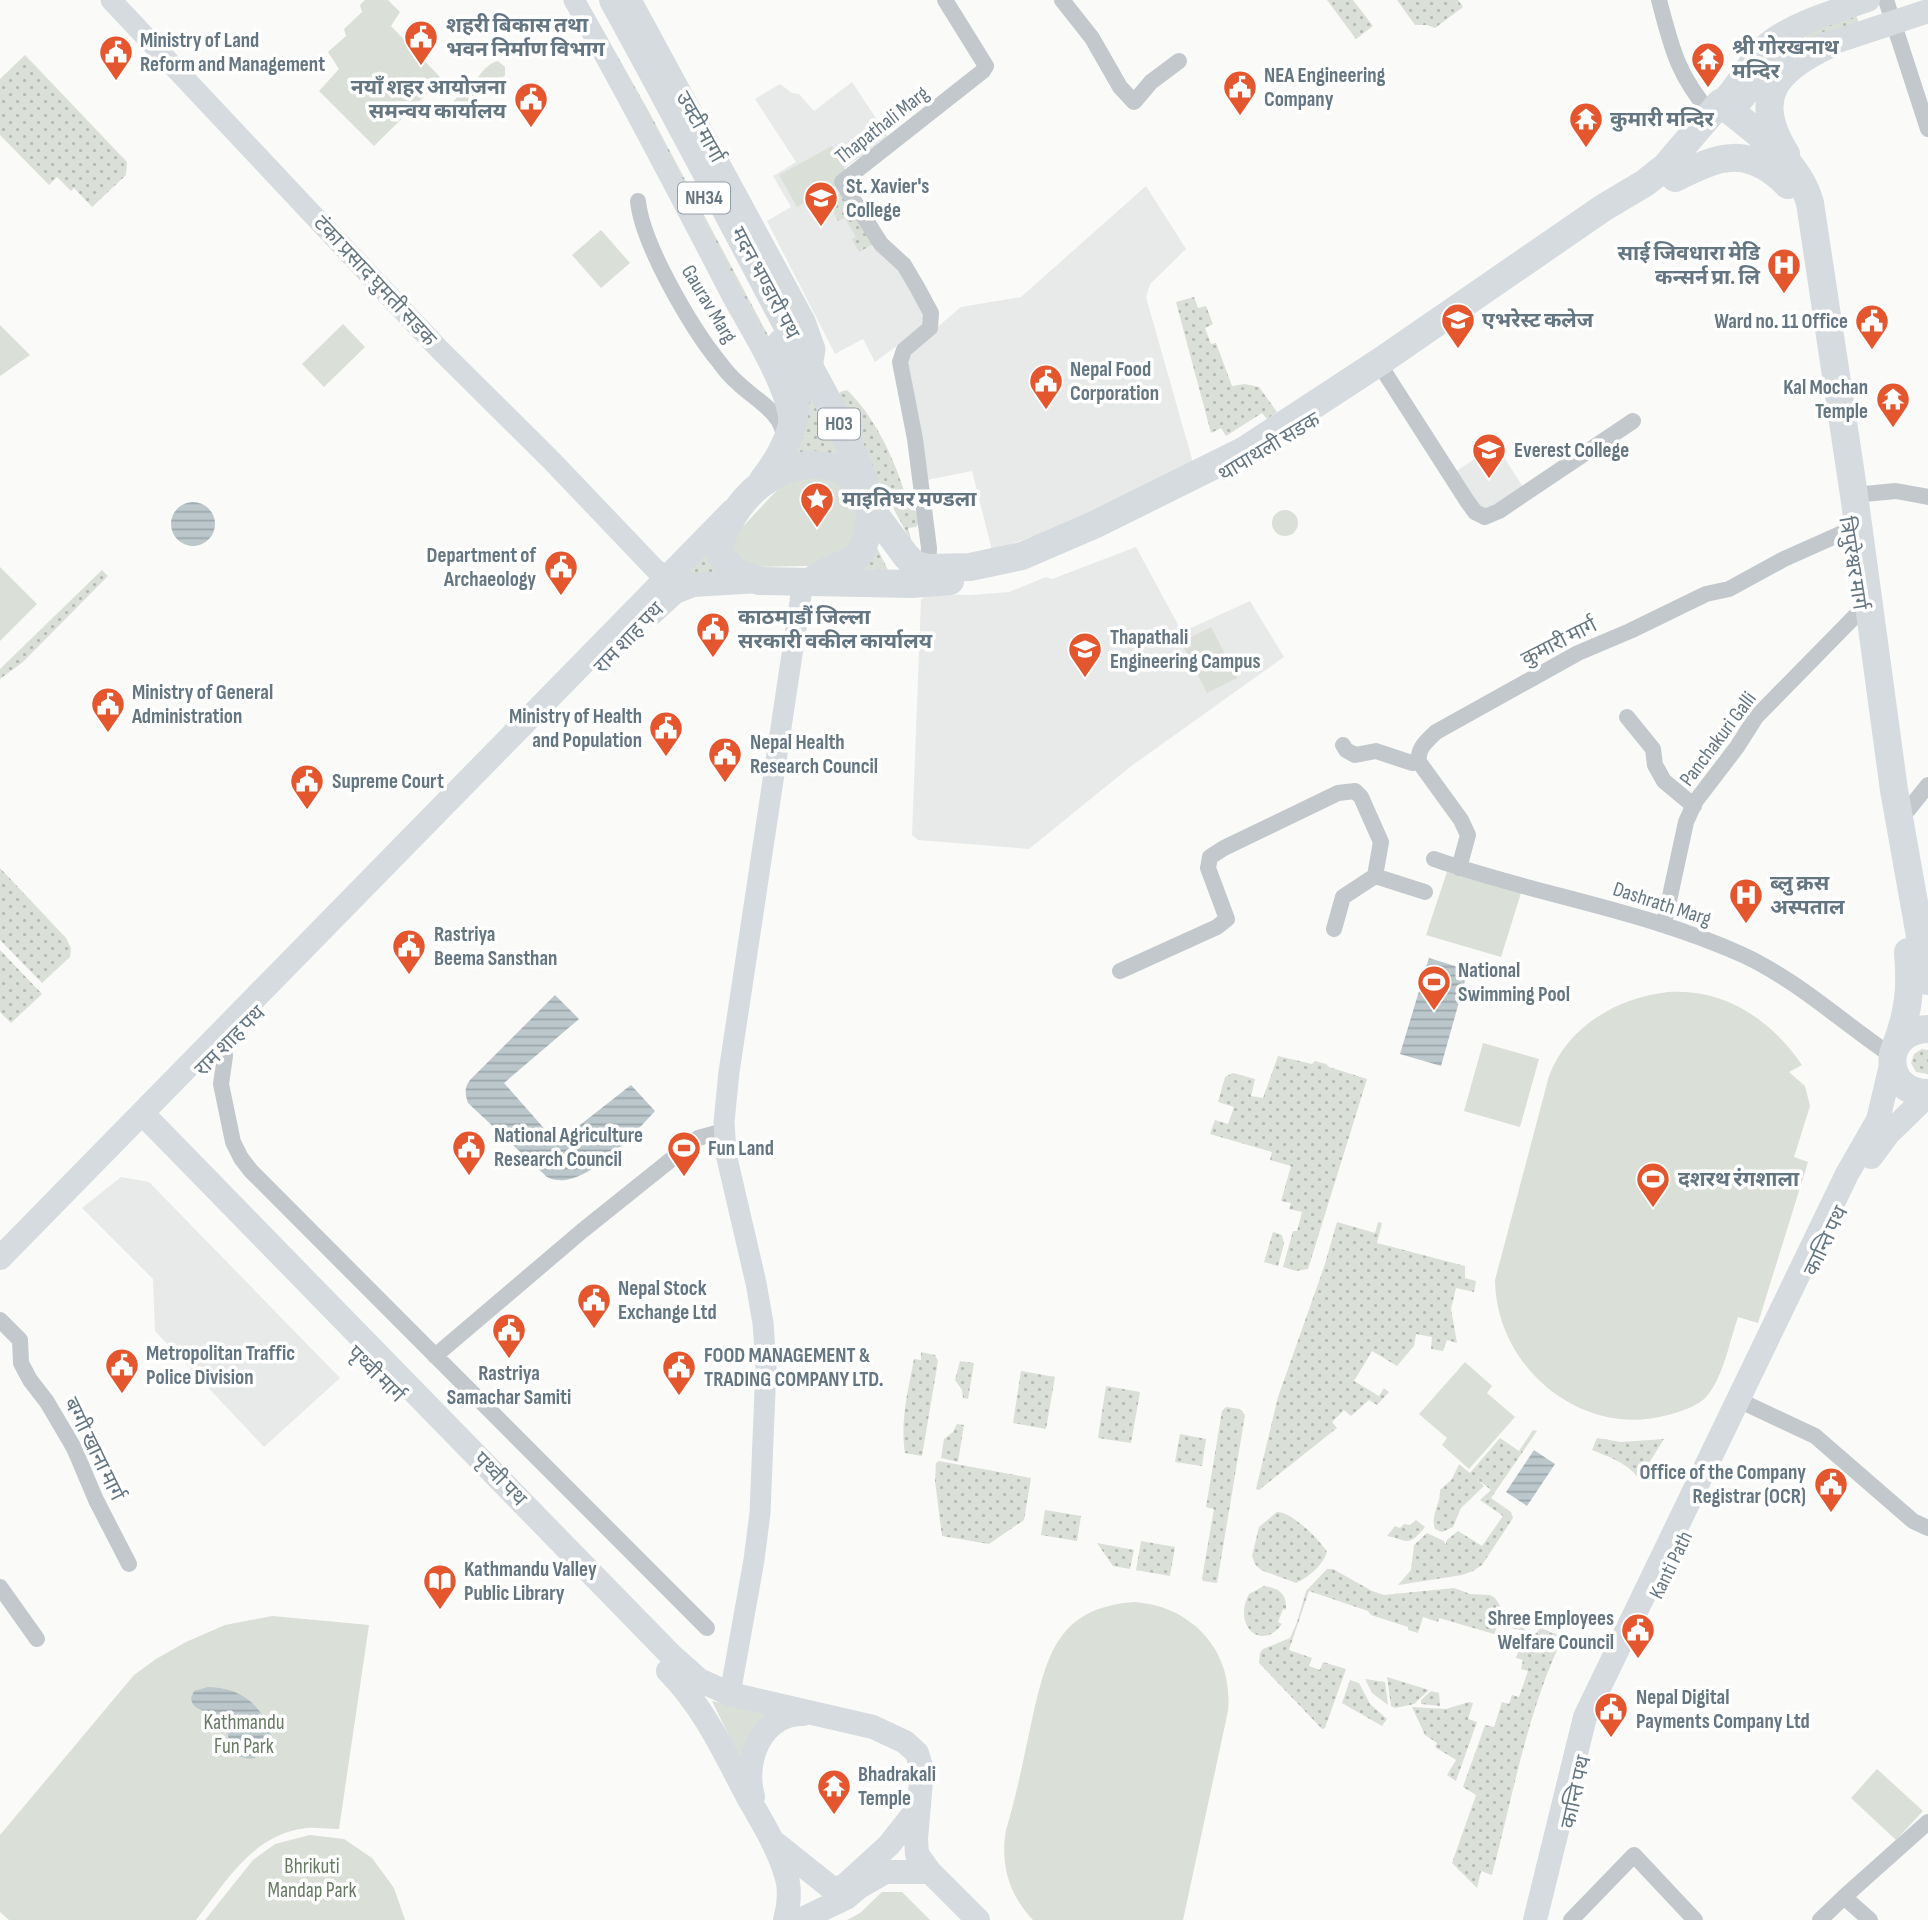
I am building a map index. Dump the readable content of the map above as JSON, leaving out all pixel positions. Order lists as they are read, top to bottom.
{
  "streets": {
    "highway": [
      "NH34",
      "मदन भण्डारी पथ",
      "H03",
      "थापाथली सडक",
      "त्रिपुरेश्वर मार्ग"
    ],
    "main road": [
      "राम शाह पथ",
      "कान्ति पथ",
      "पृथ्वी मार्ग",
      "Kanti Path"
    ],
    "street": [
      "Thapathali Marg",
      "उक्टी मार्गा",
      "टंका प्रसाद घुमती सडक",
      "Gaurav Marg",
      "कुमारी मार्ग",
      "Panchakuri Galli",
      "Dashrath Marg",
      "बग्गी खाना मार्ग"
    ]
  },
  "crossings": [
    ["Thapathali Marg", "थापाथली सडक"],
    ["उक्टी मार्गा", "मदन भण्डारी पथ"],
    ["टंका प्रसाद घुमती सडक", "राम शाह पथ"],
    ["मदन भण्डारी पथ", "Gaurav Marg"],
    ["मदन भण्डारी पथ", "थापाथली सडक"],
    ["त्रिपुरेश्वर मार्ग", "कुमारी मार्ग"],
    ["त्रिपुरेश्वर मार्ग", "Panchakuri Galli"],
    ["त्रिपुरेश्वर मार्ग", "Dashrath Marg"],
    ["राम शाह पथ", "पृथ्वी मार्ग"],
    ["Panchakuri Galli", "Dashrath Marg"],
    ["कान्ति पथ", "Kanti Path"]
  ],
  "parks": ["Kathmandu Fun Park", "Bhrikuti Mandap Park"],
  "places": {
    "public building": [
      "शहरी बिकास तथा भवन निर्माण विभाग",
      "Ministry of Land Reform and Management",
      "NEA Engineering Company",
      "नयाँ शहर आयोजना समन्वय कार्यालय",
      "Ward no. 11 Office",
      "Nepal Food Corporation",
      "Department of Archaeology",
      "काठमाडौं जिल्ला सरकारी वकील कार्यालय",
      "Ministry of General Administration",
      "Ministry of Health and Population",
      "Nepal Health Research Council",
      "Supreme Court",
      "Rastriya Beema Sansthan",
      "National Agriculture Research Council",
      "Nepal Stock Exchange Ltd",
      "Rastriya Samachar Samiti",
      "Metropolitan Traffic Police Division",
      "FOOD MANAGEMENT & TRADING COMPANY LTD.",
      "Office of the Company Registrar (OCR)",
      "Shree Employees Welfare Council",
      "Nepal Digital Payments Company Ltd"
    ],
    "temple": [
      "श्री गोरखनाथ मन्दिर",
      "कुमारी मन्दिर",
      "Kal Mochan Temple",
      "Bhadrakali Temple"
    ],
    "school or university": [
      "St. Xavier's College",
      "एभरेस्ट कलेज",
      "Everest College",
      "Thapathali Engineering Campus"
    ],
    "hospital": ["साई जिवधारा मेडि कन्सर्न प्रा. लि", "ब्लु क्रस अस्पताल"],
    "place": ["माइतिघर मण्डला"],
    "sports": ["National Swimming Pool", "Fun Land", "दशरथ रंगशाला"],
    "library": ["Kathmandu Valley Public Library"]
  }
}
